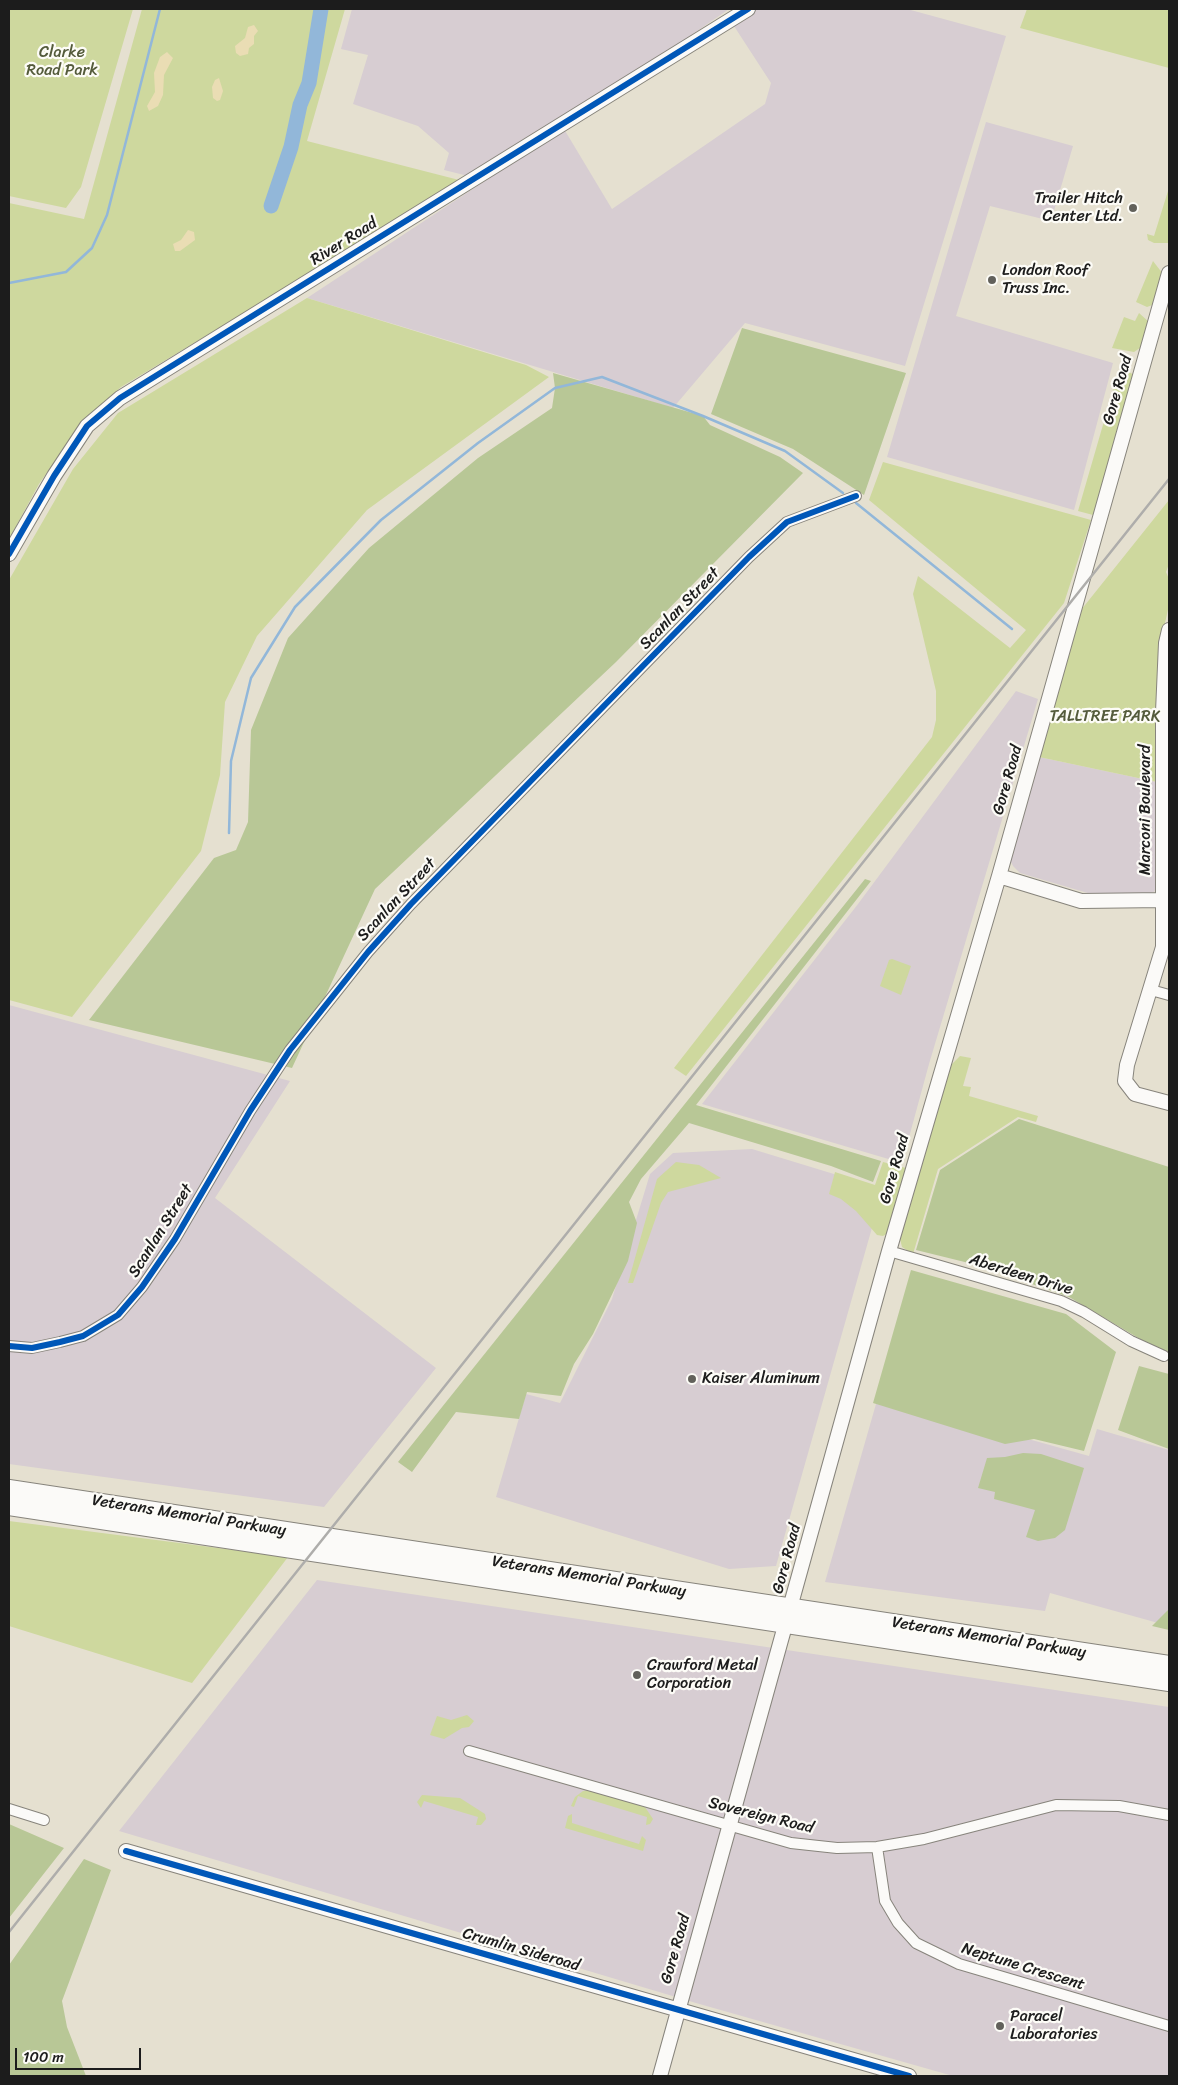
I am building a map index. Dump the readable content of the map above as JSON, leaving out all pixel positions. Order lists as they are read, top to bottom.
{
  "streets": {
    "highway": ["Veterans Memorial Parkway"],
    "street": [
      "River Road",
      "Gore Road",
      "Scanlan Street",
      "Marconi Boulevard",
      "Aberdeen Drive",
      "Sovereign Road",
      "Crumlin Sideroad",
      "Neptune Crescent"
    ]
  },
  "crossings": [
    ["Gore Road", "Aberdeen Drive"],
    ["Gore Road", "Veterans Memorial Parkway"],
    ["Gore Road", "Sovereign Road"],
    ["Gore Road", "Crumlin Sideroad"],
    ["Sovereign Road", "Neptune Crescent"]
  ],
  "parks": ["Clarke Road Park", "TALLTREE PARK"],
  "places": [
    "Trailer Hitch Center Ltd.",
    "London Roof Truss Inc.",
    "Kaiser Aluminum",
    "Crawford Metal Corporation",
    "Paracel Laboratories"
  ],
  "scale_bar": "100 m"
}
